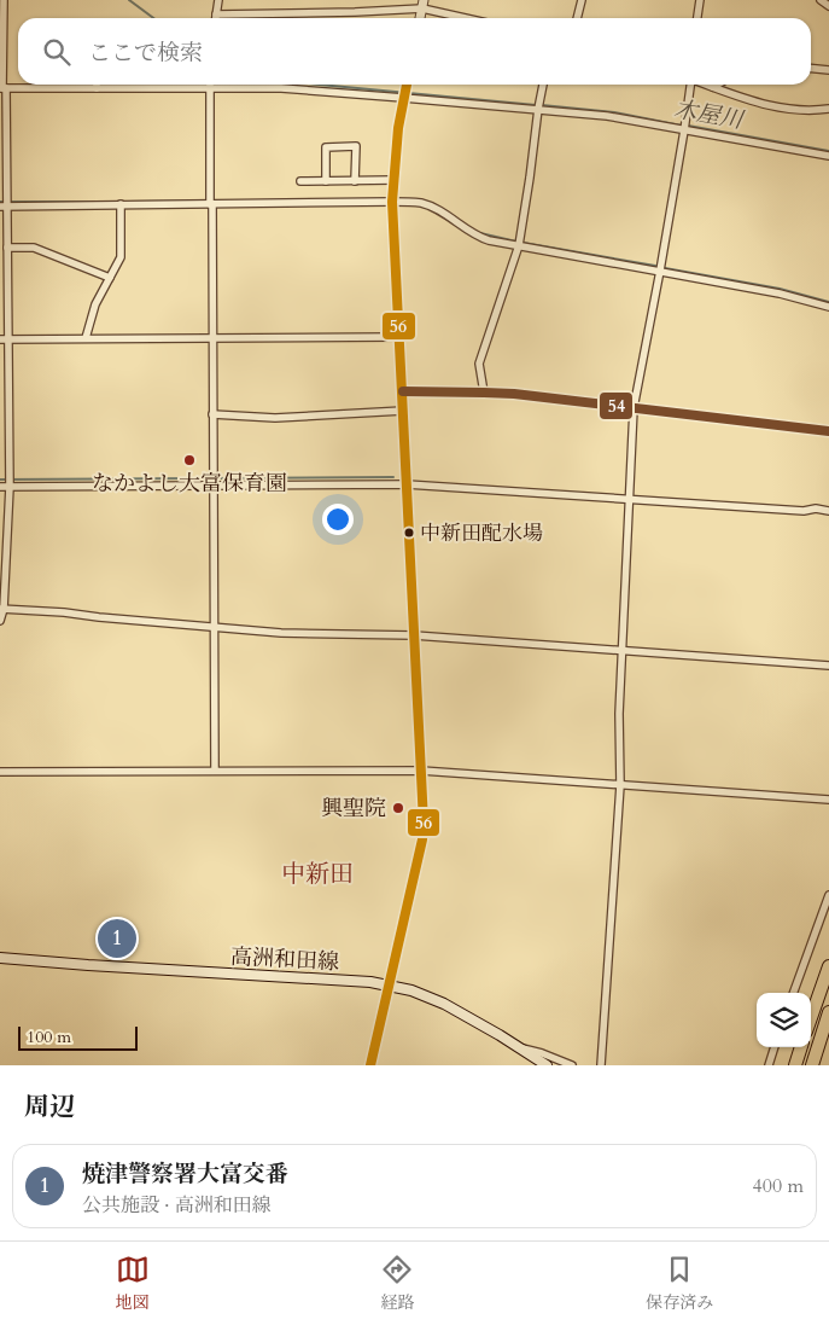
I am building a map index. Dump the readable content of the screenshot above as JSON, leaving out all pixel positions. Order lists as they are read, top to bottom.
{
  "streets": {
    "main road": ["高洲和田線"]
  },
  "districts": ["中新田"],
  "water": ["木屋川"],
  "places": ["なかよし大富保育園", "中新田配水場", "興聖院"],
  "lines": ["transit line 56", "transit line 54"],
  "scale_bar": "100 m",
  "page": {
    "search": "ここで検索",
    "pins": "1",
    "scale": "100 m",
    "heading": "周辺",
    "list": [
      {
        "mark": "1",
        "name": "焼津警察署大富交番",
        "note": "公共施設 · 高洲和田線",
        "value": "400 m"
      }
    ],
    "nav": ["地図", "経路", "保存済み"]
  }
}
